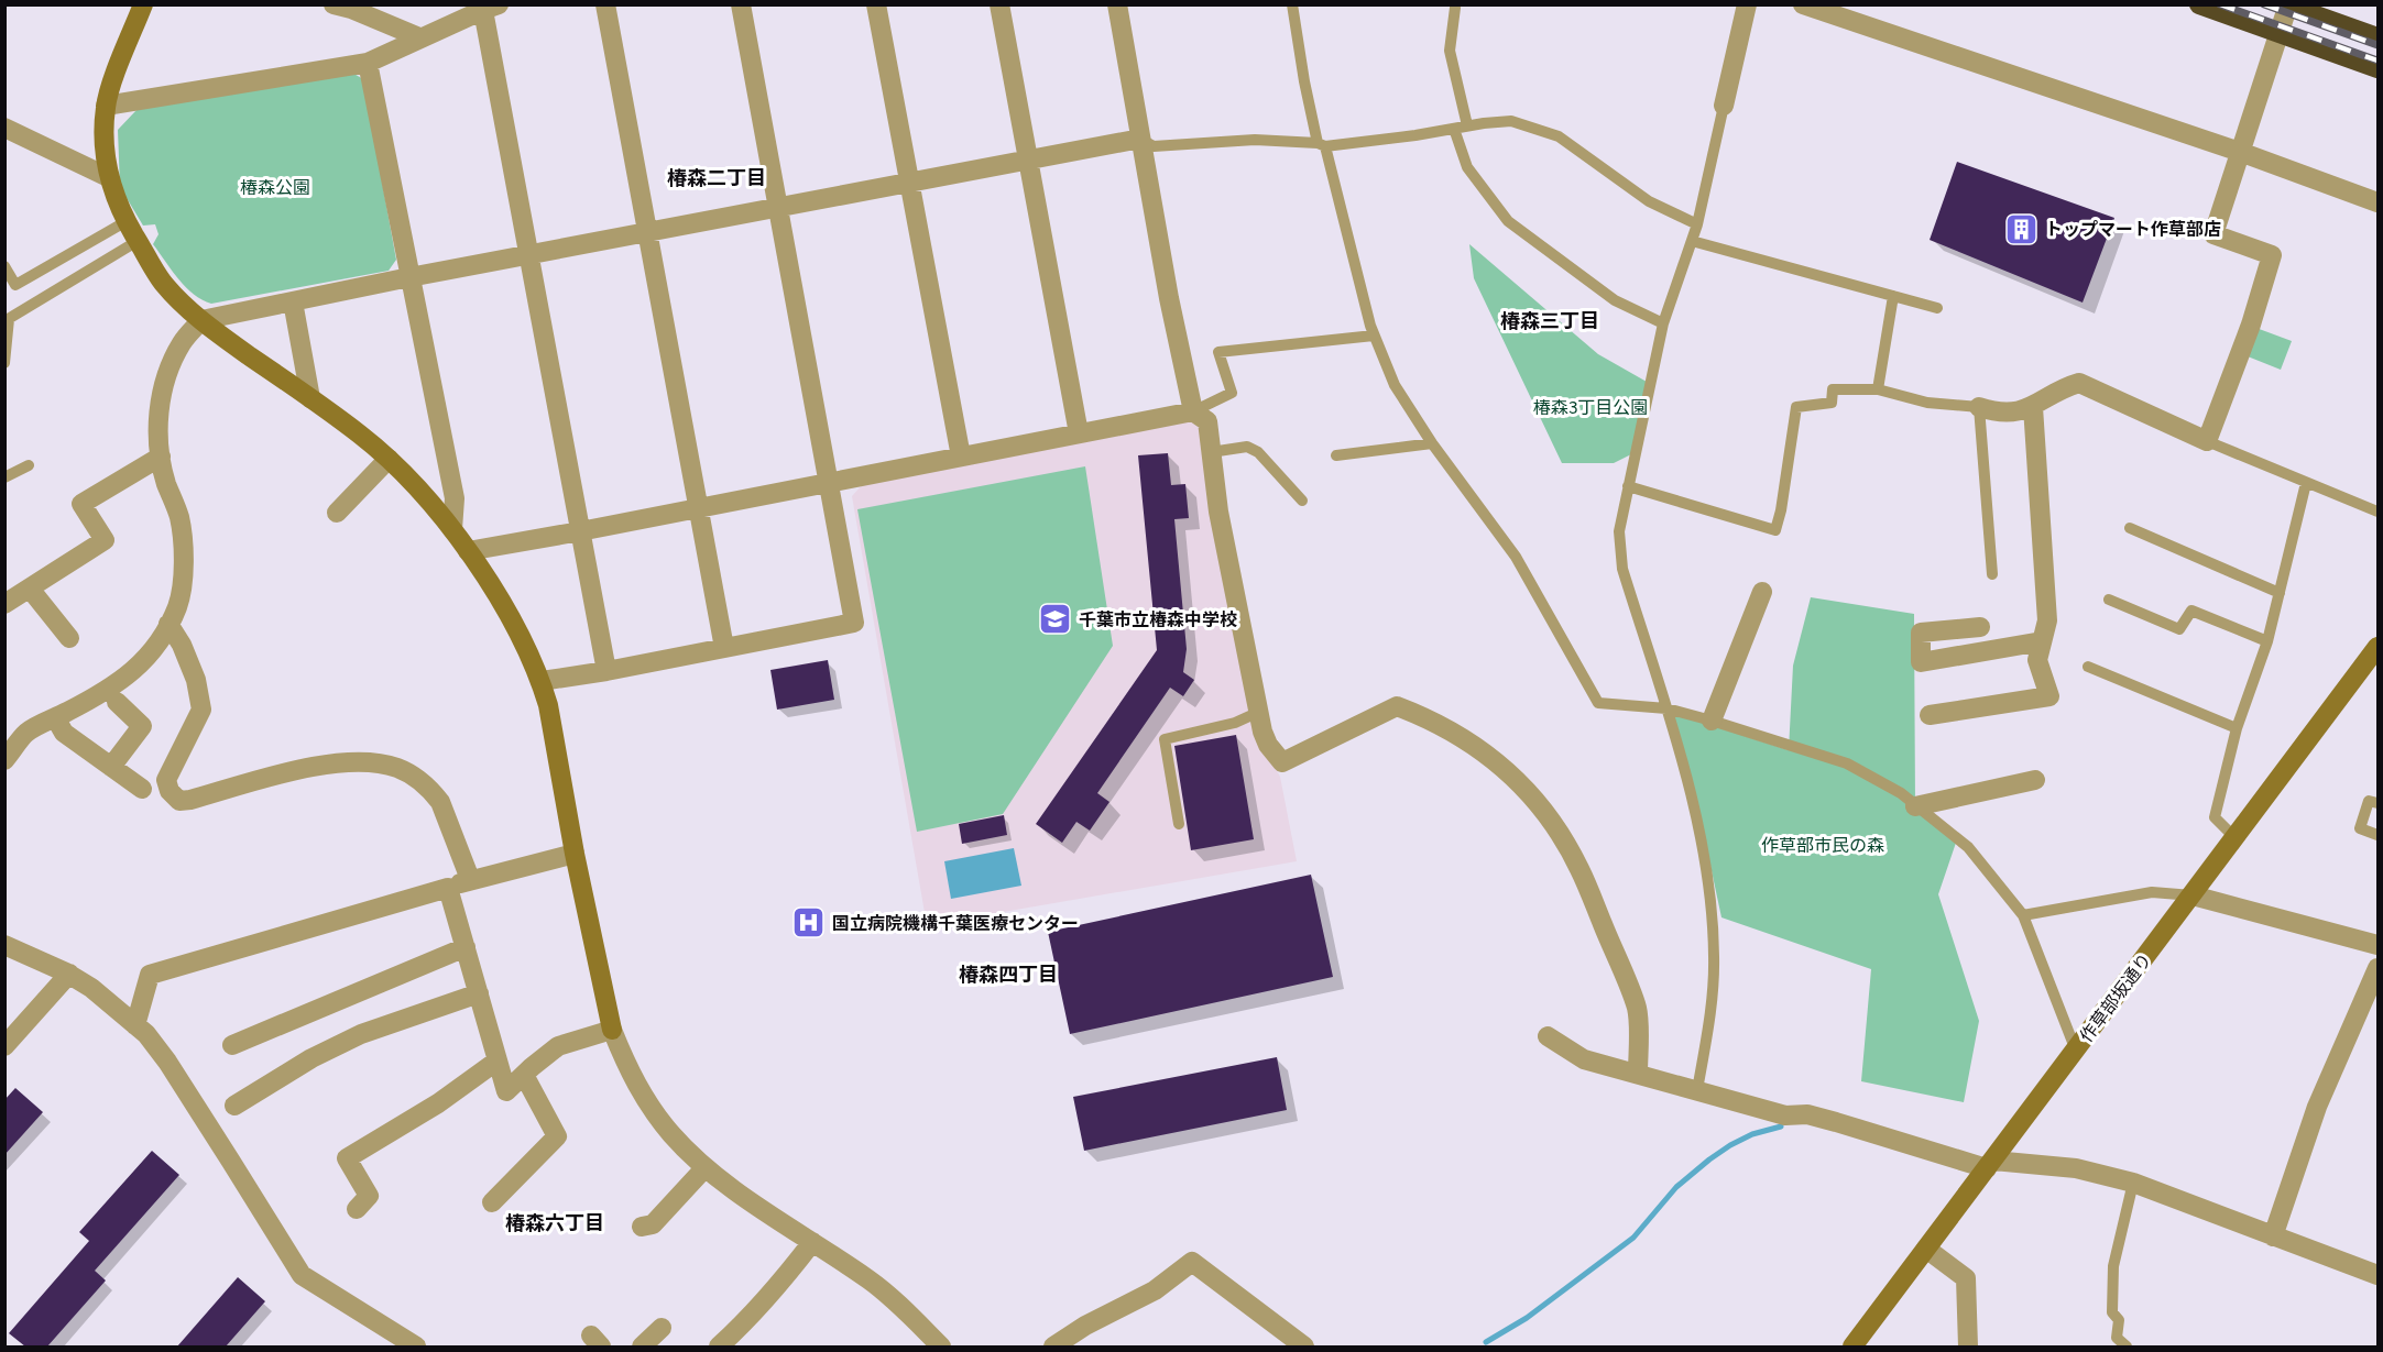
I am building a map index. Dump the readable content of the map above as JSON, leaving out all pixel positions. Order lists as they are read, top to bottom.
{
  "streets": {
    "street": ["作草部坂通り"]
  },
  "districts": [
    "椿森二丁目",
    "椿森三丁目",
    "椿森四丁目",
    "椿森六丁目"
  ],
  "parks": ["椿森公園", "椿森3丁目公園", "作草部市民の森"],
  "places": {
    "building": ["トップマート作草部店"],
    "school or university": ["千葉市立椿森中学校"],
    "hospital": ["国立病院機構千葉医療センター"]
  }
}
